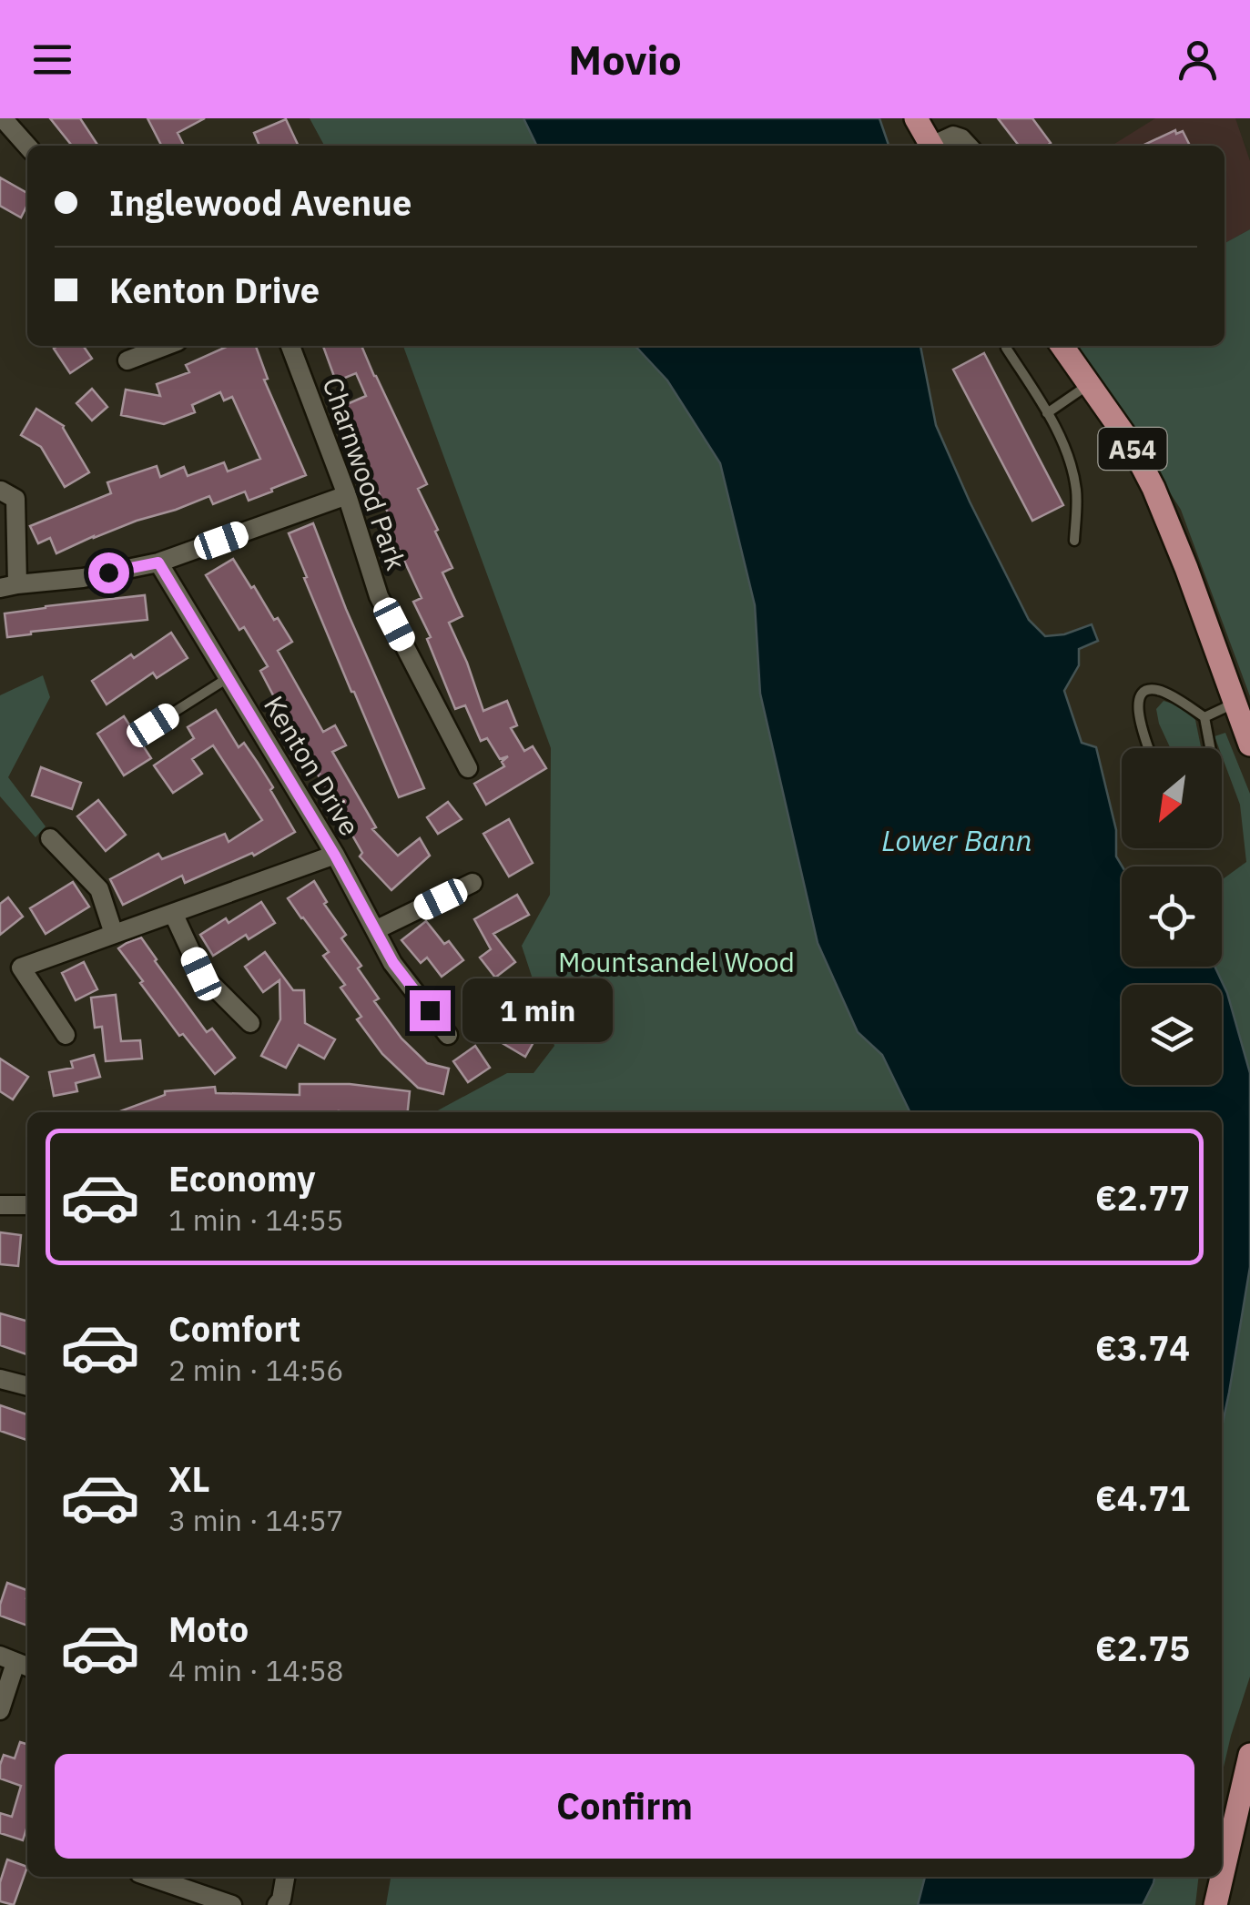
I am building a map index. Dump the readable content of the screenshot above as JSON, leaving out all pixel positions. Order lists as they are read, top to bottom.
{
  "streets": {
    "main road": ["A54"],
    "street": ["Charnwood Park", "Kenton Drive"]
  },
  "water": ["Lower Bann"],
  "parks": ["Mountsandel Wood"],
  "north": "bottom left",
  "page": {
    "header": "Movio",
    "banner": ["Inglewood Avenue", "Kenton Drive"],
    "bubble": "1 min",
    "list": [
      {
        "name": "Economy",
        "note": "1 min · 14:55",
        "value": "€2.77"
      },
      {
        "name": "Comfort",
        "note": "2 min · 14:56",
        "value": "€3.74"
      },
      {
        "name": "XL",
        "note": "3 min · 14:57",
        "value": "€4.71"
      },
      {
        "name": "Moto",
        "note": "4 min · 14:58",
        "value": "€2.75"
      }
    ],
    "buttons": "Confirm"
  }
}
